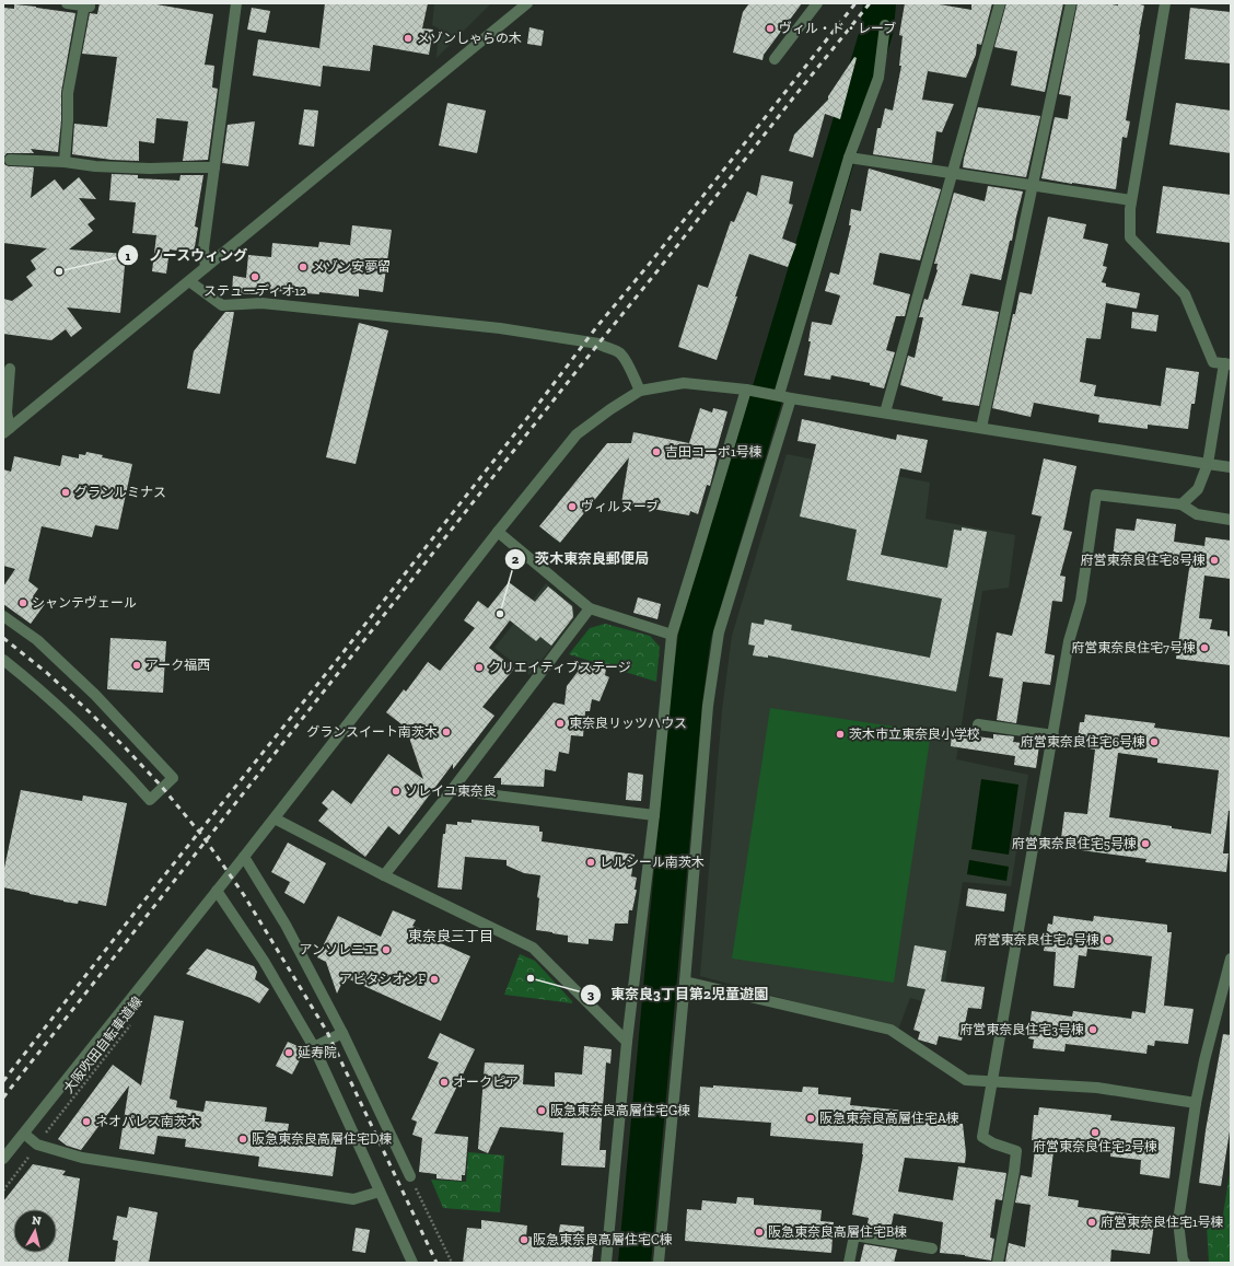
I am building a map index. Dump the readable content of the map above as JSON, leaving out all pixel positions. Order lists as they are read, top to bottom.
{
  "streets": {
    "path": ["大阪吹田自転車道線"]
  },
  "districts": ["東奈良三丁目"],
  "places": [
    "ヴィル・ド・レーブ",
    "メゾンしゃらの木",
    "メゾン安夢留",
    "ノースウィング",
    "ステューディオ12",
    "吉田コーポ1号棟",
    "グランルミナス",
    "ヴィルヌーブ",
    "府営東奈良住宅8号棟",
    "シャンテヴェール",
    "茨木東奈良郵便局",
    "府営東奈良住宅7号棟",
    "アーク福西",
    "クリエイティブステージ",
    "東奈良リッツハウス",
    "グランスイート南茨木",
    "茨木市立東奈良小学校",
    "府営東奈良住宅6号棟",
    "ソレイユ東奈良",
    "府営東奈良住宅5号棟",
    "レルシール南茨木",
    "府営東奈良住宅4号棟",
    "アンソレニエ",
    "東奈良3丁目第2児童遊園",
    "アビタシオンF",
    "府営東奈良住宅3号棟",
    "延寿院",
    "オークピア",
    "阪急東奈良高層住宅G棟",
    "阪急東奈良高層住宅A棟",
    "ネオパレス南茨木",
    "府営東奈良住宅2号棟",
    "阪急東奈良高層住宅D棟",
    "府営東奈良住宅1号棟",
    "阪急東奈良高層住宅B棟",
    "阪急東奈良高層住宅C棟"
  ],
  "north": "top"
}
